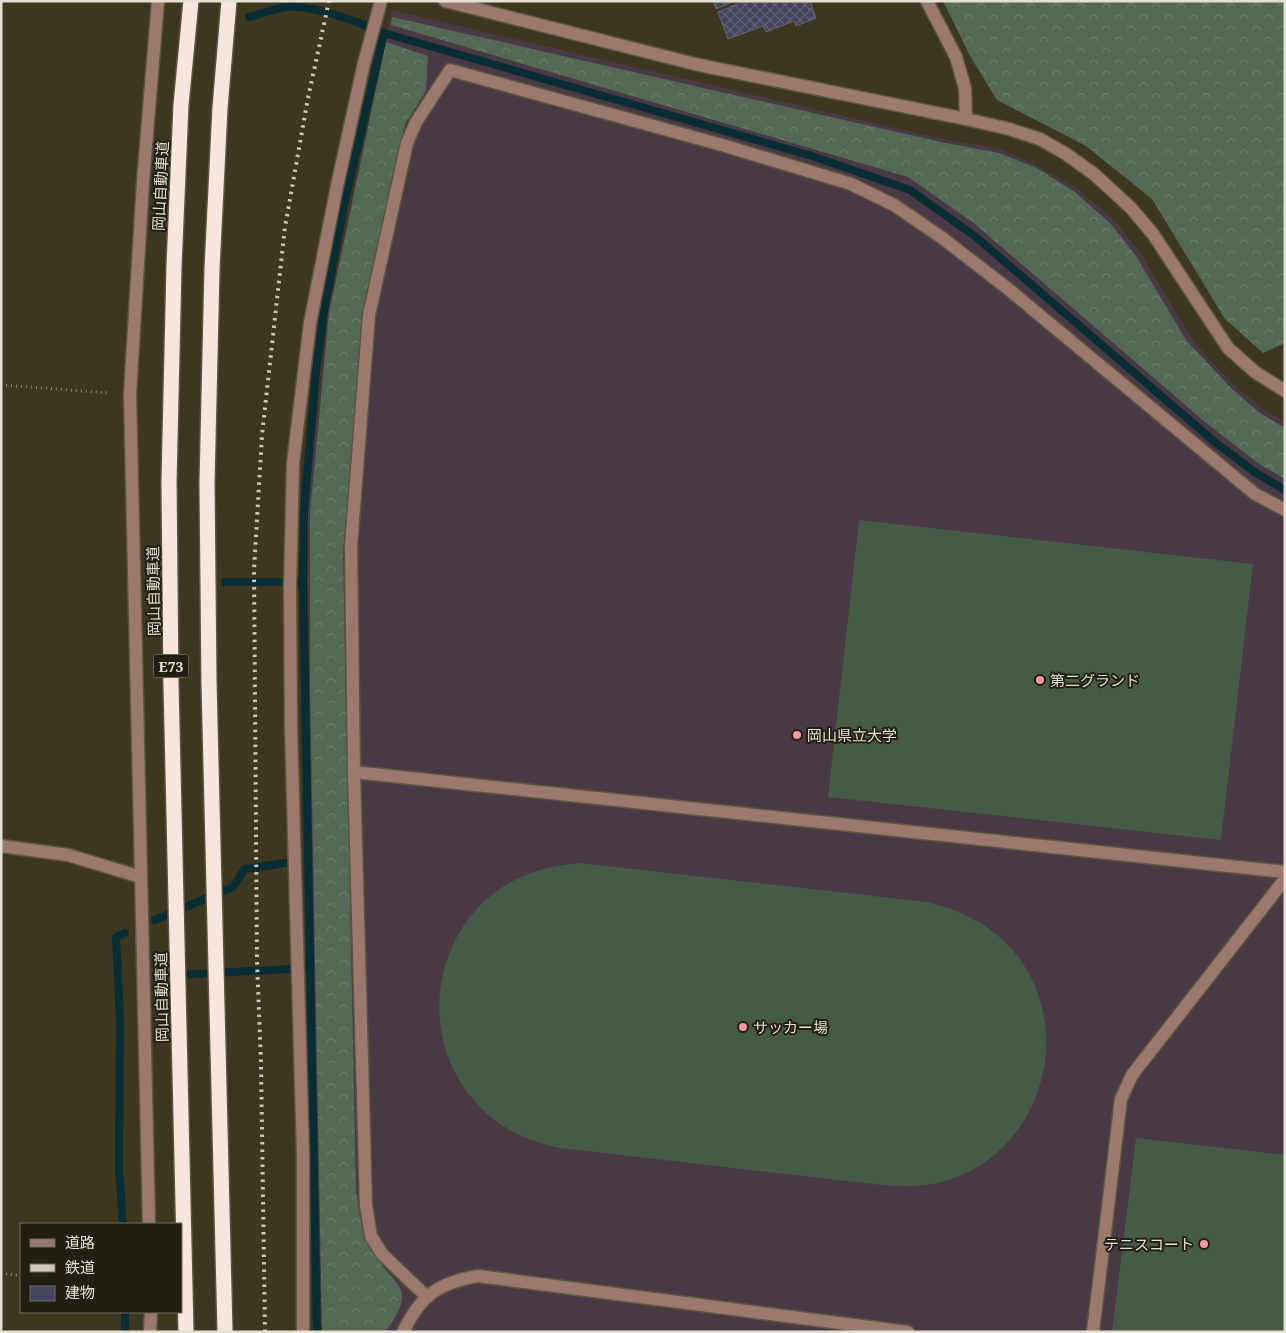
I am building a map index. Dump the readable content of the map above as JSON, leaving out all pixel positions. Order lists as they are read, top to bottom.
{
  "streets": {
    "highway": ["岡山自動車道", "E73"]
  },
  "places": [
    "第二グランド",
    "岡山県立大学",
    "サッカー場",
    "テニスコート"
  ],
  "legend": ["道路", "鉄道", "建物"]
}
